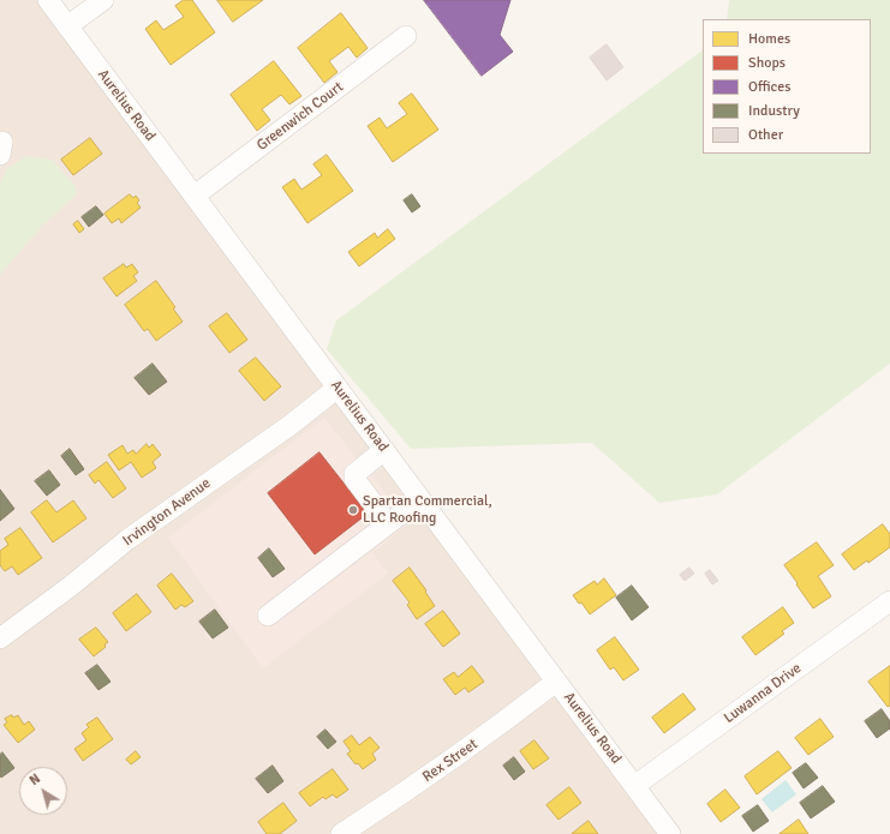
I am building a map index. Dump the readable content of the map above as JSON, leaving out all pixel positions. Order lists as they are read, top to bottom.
{
  "streets": {
    "street": [
      "Aurelius Road",
      "Greenwich Court",
      "Irvington Avenue",
      "Luwanna Drive",
      "Rex Street"
    ]
  },
  "crossings": [
    ["Aurelius Road", "Greenwich Court"],
    ["Aurelius Road", "Irvington Avenue"],
    ["Aurelius Road", "Luwanna Drive"],
    ["Aurelius Road", "Rex Street"]
  ],
  "places": ["Spartan Commercial, LLC Roofing"],
  "legend": [
    "Homes",
    "Shops",
    "Offices",
    "Industry",
    "Other"
  ],
  "north": "top left"
}
